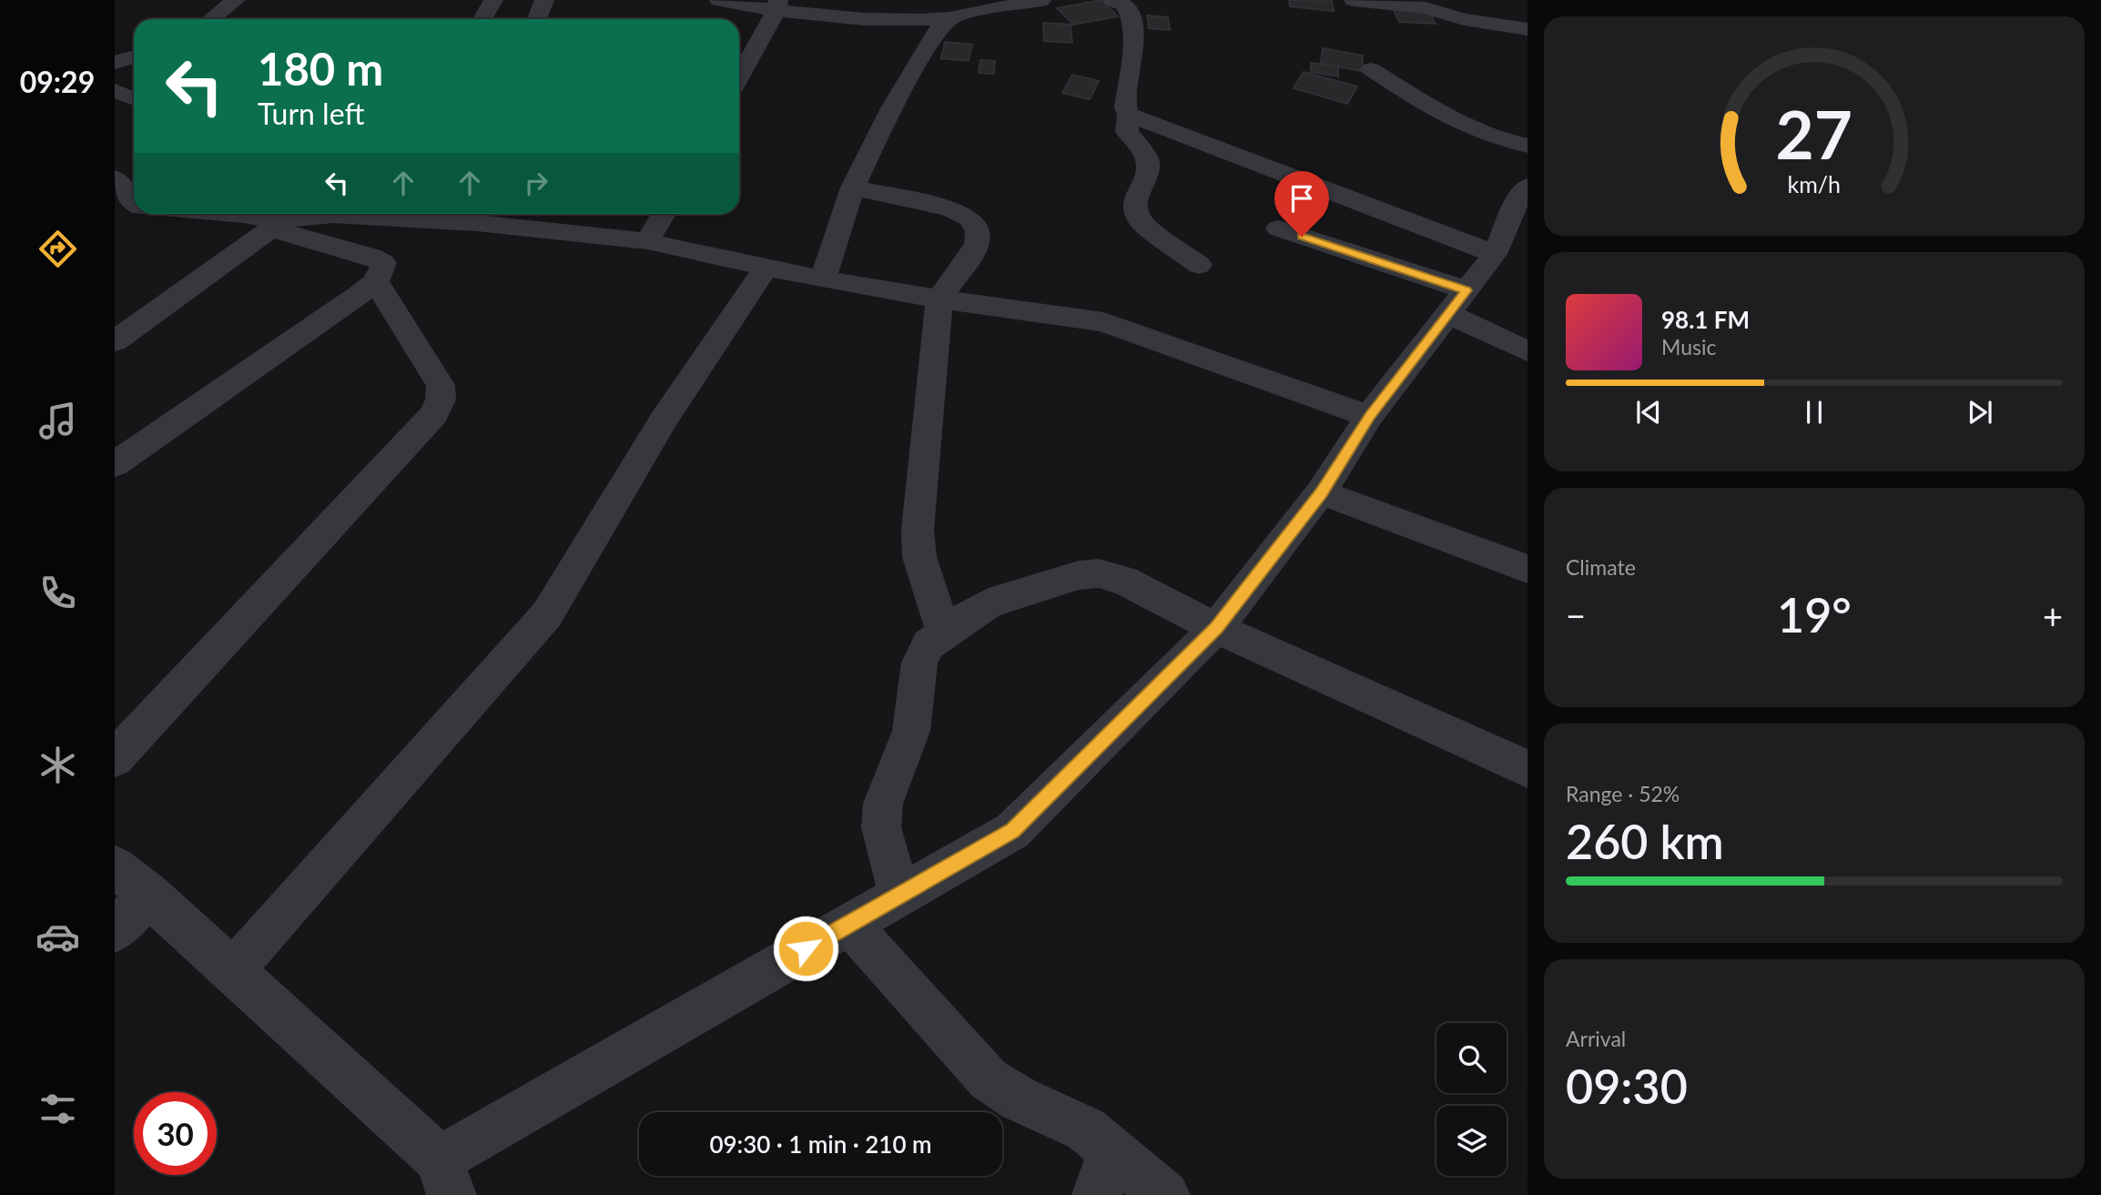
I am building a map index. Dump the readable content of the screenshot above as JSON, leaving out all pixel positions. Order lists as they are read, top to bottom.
{
  "page": {
    "tabs": "09:29",
    "turn": ["180 m", "Turn left"],
    "song": ["98.1 FM", "Music"],
    "tile": [
      "Climate",
      ["Range · 52%", "260 km"],
      ["Arrival", "09:30"]
    ],
    "heat": ["−", "19°", "+"],
    "limit": "30",
    "trip": "09:30 · 1 min · 210 m",
    "gauge": ["27", "km/h"]
  }
}
